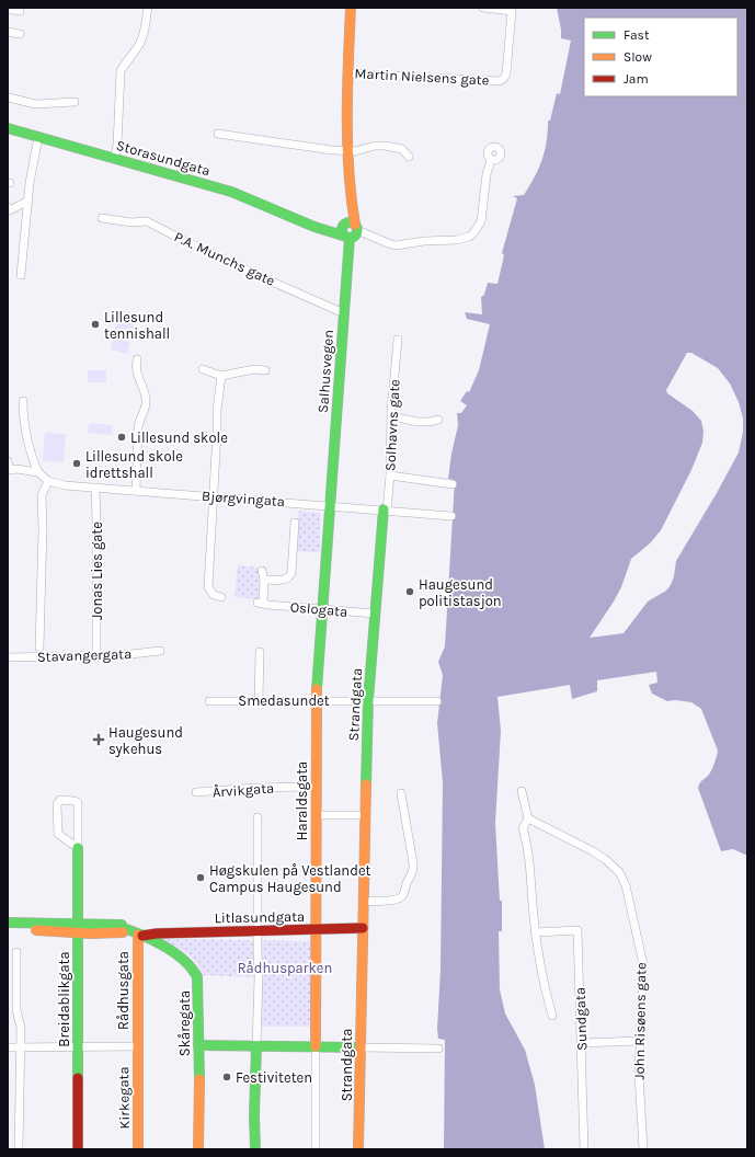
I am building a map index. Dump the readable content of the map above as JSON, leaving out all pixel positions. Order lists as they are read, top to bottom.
{
  "streets": {
    "street": [
      "Martin Nielsens gate",
      "Storasundgata",
      "P.A. Munchs gate",
      "Salhusvegen",
      "Solhavns gate",
      "Bjørgvingata",
      "Jonas Lies gate",
      "Oslogata",
      "Stavangergata",
      "Smedasundet",
      "Strandgata",
      "Årvikgata",
      "Haraldsgata",
      "Litlasundgata",
      "Rådhusgata",
      "Breidablikgata",
      "Sundgata",
      "John Risøens gate",
      "Skåregata",
      "Kirkegata"
    ]
  },
  "crossings": [
    ["Storasundgata", "Salhusvegen"],
    ["P.A. Munchs gate", "Salhusvegen"],
    ["Salhusvegen", "Bjørgvingata"],
    ["Salhusvegen", "Haraldsgata"],
    ["Solhavns gate", "Bjørgvingata"],
    ["Solhavns gate", "Strandgata"],
    ["Bjørgvingata", "Jonas Lies gate"],
    ["Bjørgvingata", "Strandgata"],
    ["Bjørgvingata", "Haraldsgata"],
    ["Jonas Lies gate", "Stavangergata"],
    ["Oslogata", "Strandgata"],
    ["Oslogata", "Haraldsgata"],
    ["Smedasundet", "Strandgata"],
    ["Smedasundet", "Haraldsgata"],
    ["Strandgata", "Litlasundgata"],
    ["Årvikgata", "Haraldsgata"],
    ["Haraldsgata", "Litlasundgata"],
    ["Litlasundgata", "Rådhusgata"],
    ["Litlasundgata", "Breidablikgata"],
    ["Litlasundgata", "Skåregata"],
    ["Rådhusgata", "Skåregata"],
    ["Rådhusgata", "Kirkegata"]
  ],
  "parks": ["Rådhusparken"],
  "places": {
    "other": [
      "Lillesund tennishall",
      "Lillesund skole",
      "Lillesund skole idrettshall",
      "Haugesund politistasjon",
      "Høgskulen på Vestlandet Campus Haugesund",
      "Festiviteten"
    ],
    "health": ["Haugesund sykehus"]
  },
  "legend": ["Fast", "Slow", "Jam"]
}
